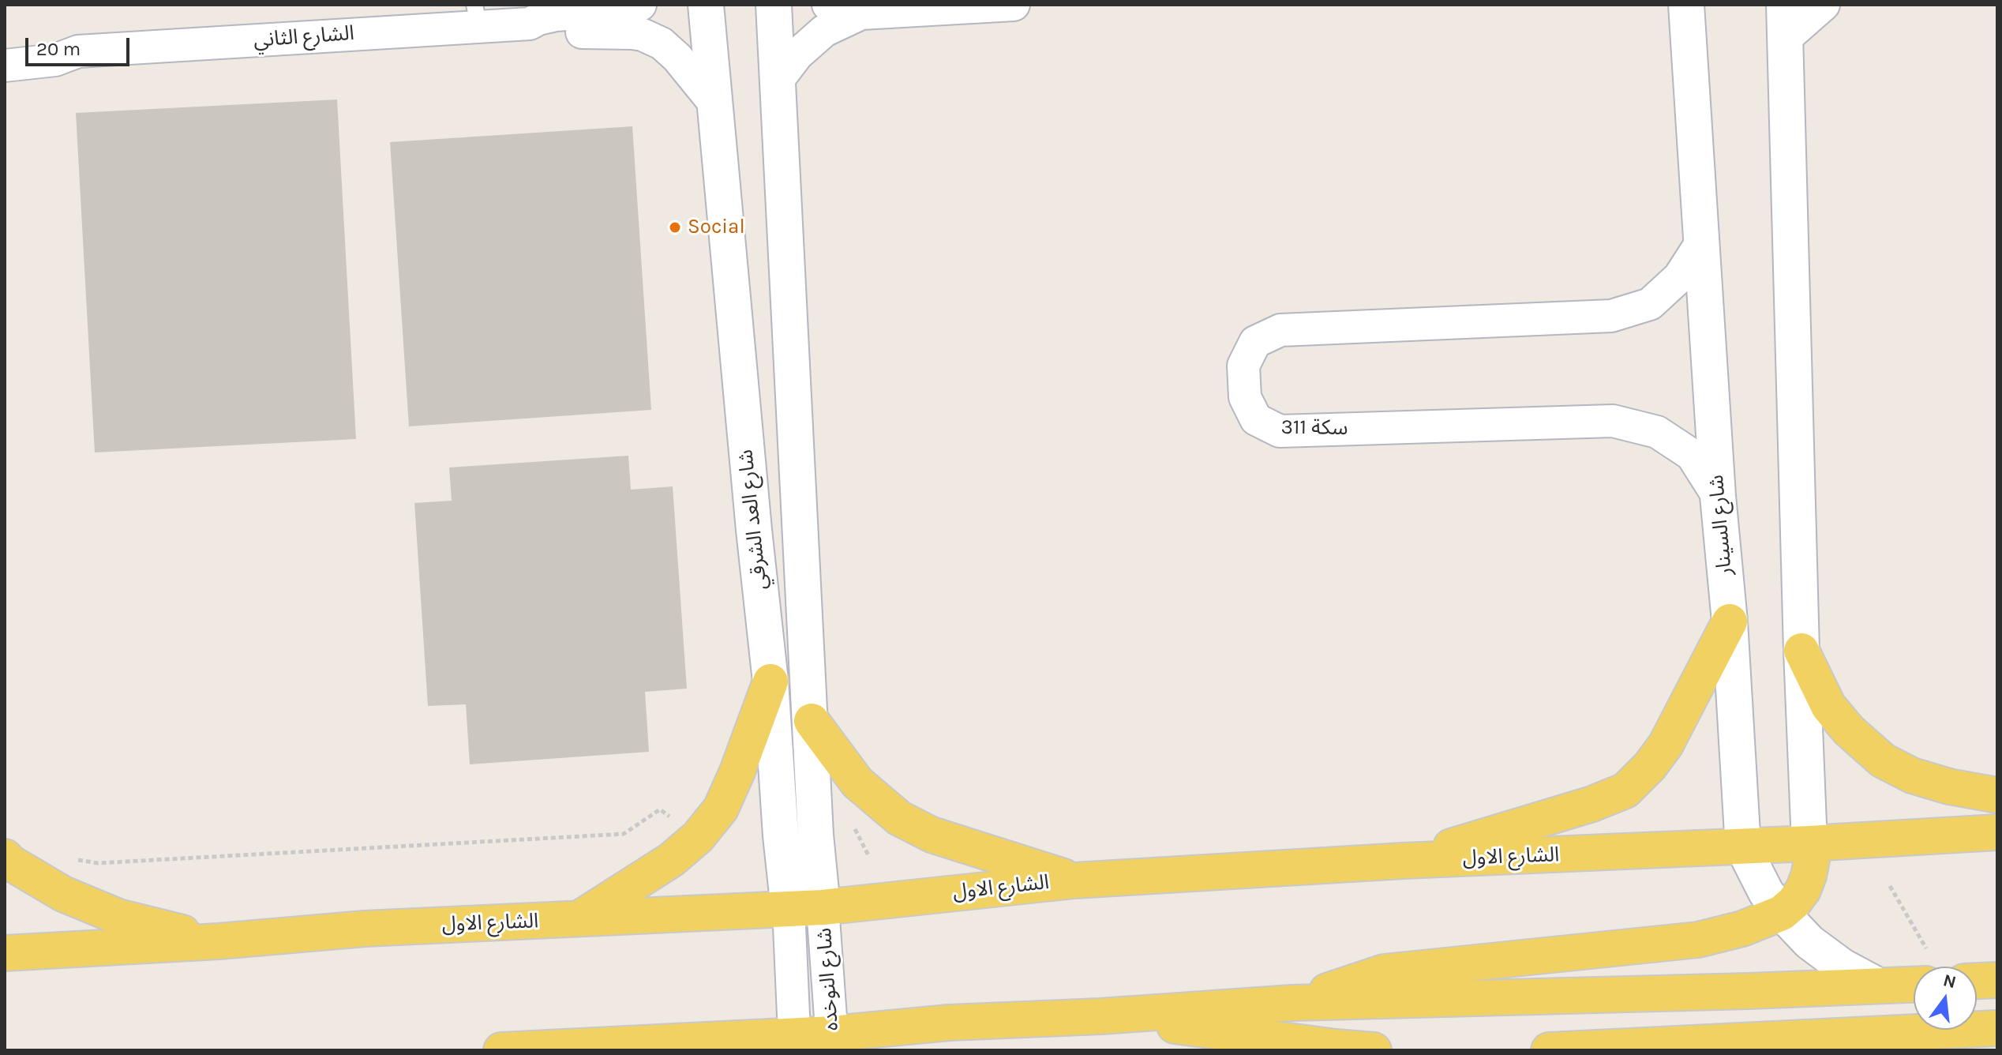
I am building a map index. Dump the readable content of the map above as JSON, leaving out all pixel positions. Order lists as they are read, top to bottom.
{
  "streets": {
    "main road": ["الشارع الاول"],
    "street": [
      "الشارع الثاني",
      "سكة 311",
      "شارع العد الشرقي",
      "شارع السينار",
      "شارع النوخده"
    ]
  },
  "crossings": [
    ["الشارع الثاني", "شارع العد الشرقي"],
    ["سكة 311", "شارع السينار"],
    ["شارع العد الشرقي", "الشارع الاول"],
    ["شارع السينار", "الشارع الاول"],
    ["الشارع الاول", "شارع النوخده"]
  ],
  "places": ["Social"],
  "scale_bar": "20 m",
  "north": "top"
}
